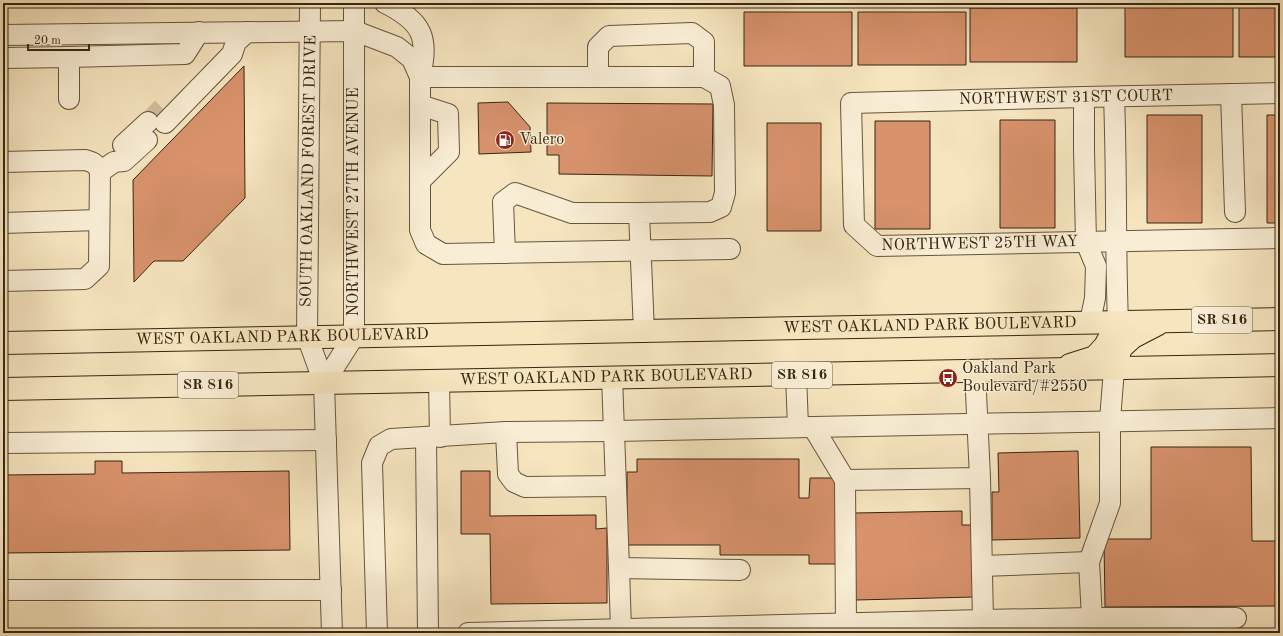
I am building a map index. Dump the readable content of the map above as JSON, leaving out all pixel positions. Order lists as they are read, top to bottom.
{
  "streets": {
    "main road": ["SR 816", "WEST OAKLAND PARK BOULEVARD"],
    "street": [
      "NORTHWEST 31ST COURT",
      "SOUTH OAKLAND FOREST DRIVE",
      "NORTHWEST 27TH AVENUE",
      "NORTHWEST 25TH WAY"
    ]
  },
  "crossings": [
    ["NORTHWEST 31ST COURT", "NORTHWEST 25TH WAY"],
    ["SOUTH OAKLAND FOREST DRIVE", "NORTHWEST 27TH AVENUE"],
    ["SOUTH OAKLAND FOREST DRIVE", "WEST OAKLAND PARK BOULEVARD"],
    ["NORTHWEST 27TH AVENUE", "WEST OAKLAND PARK BOULEVARD"]
  ],
  "places": {
    "fuel station": ["Valero"],
    "bus stop": ["Oakland Park Boulevard/#2550"]
  },
  "scale_bar": "20 m"
}
